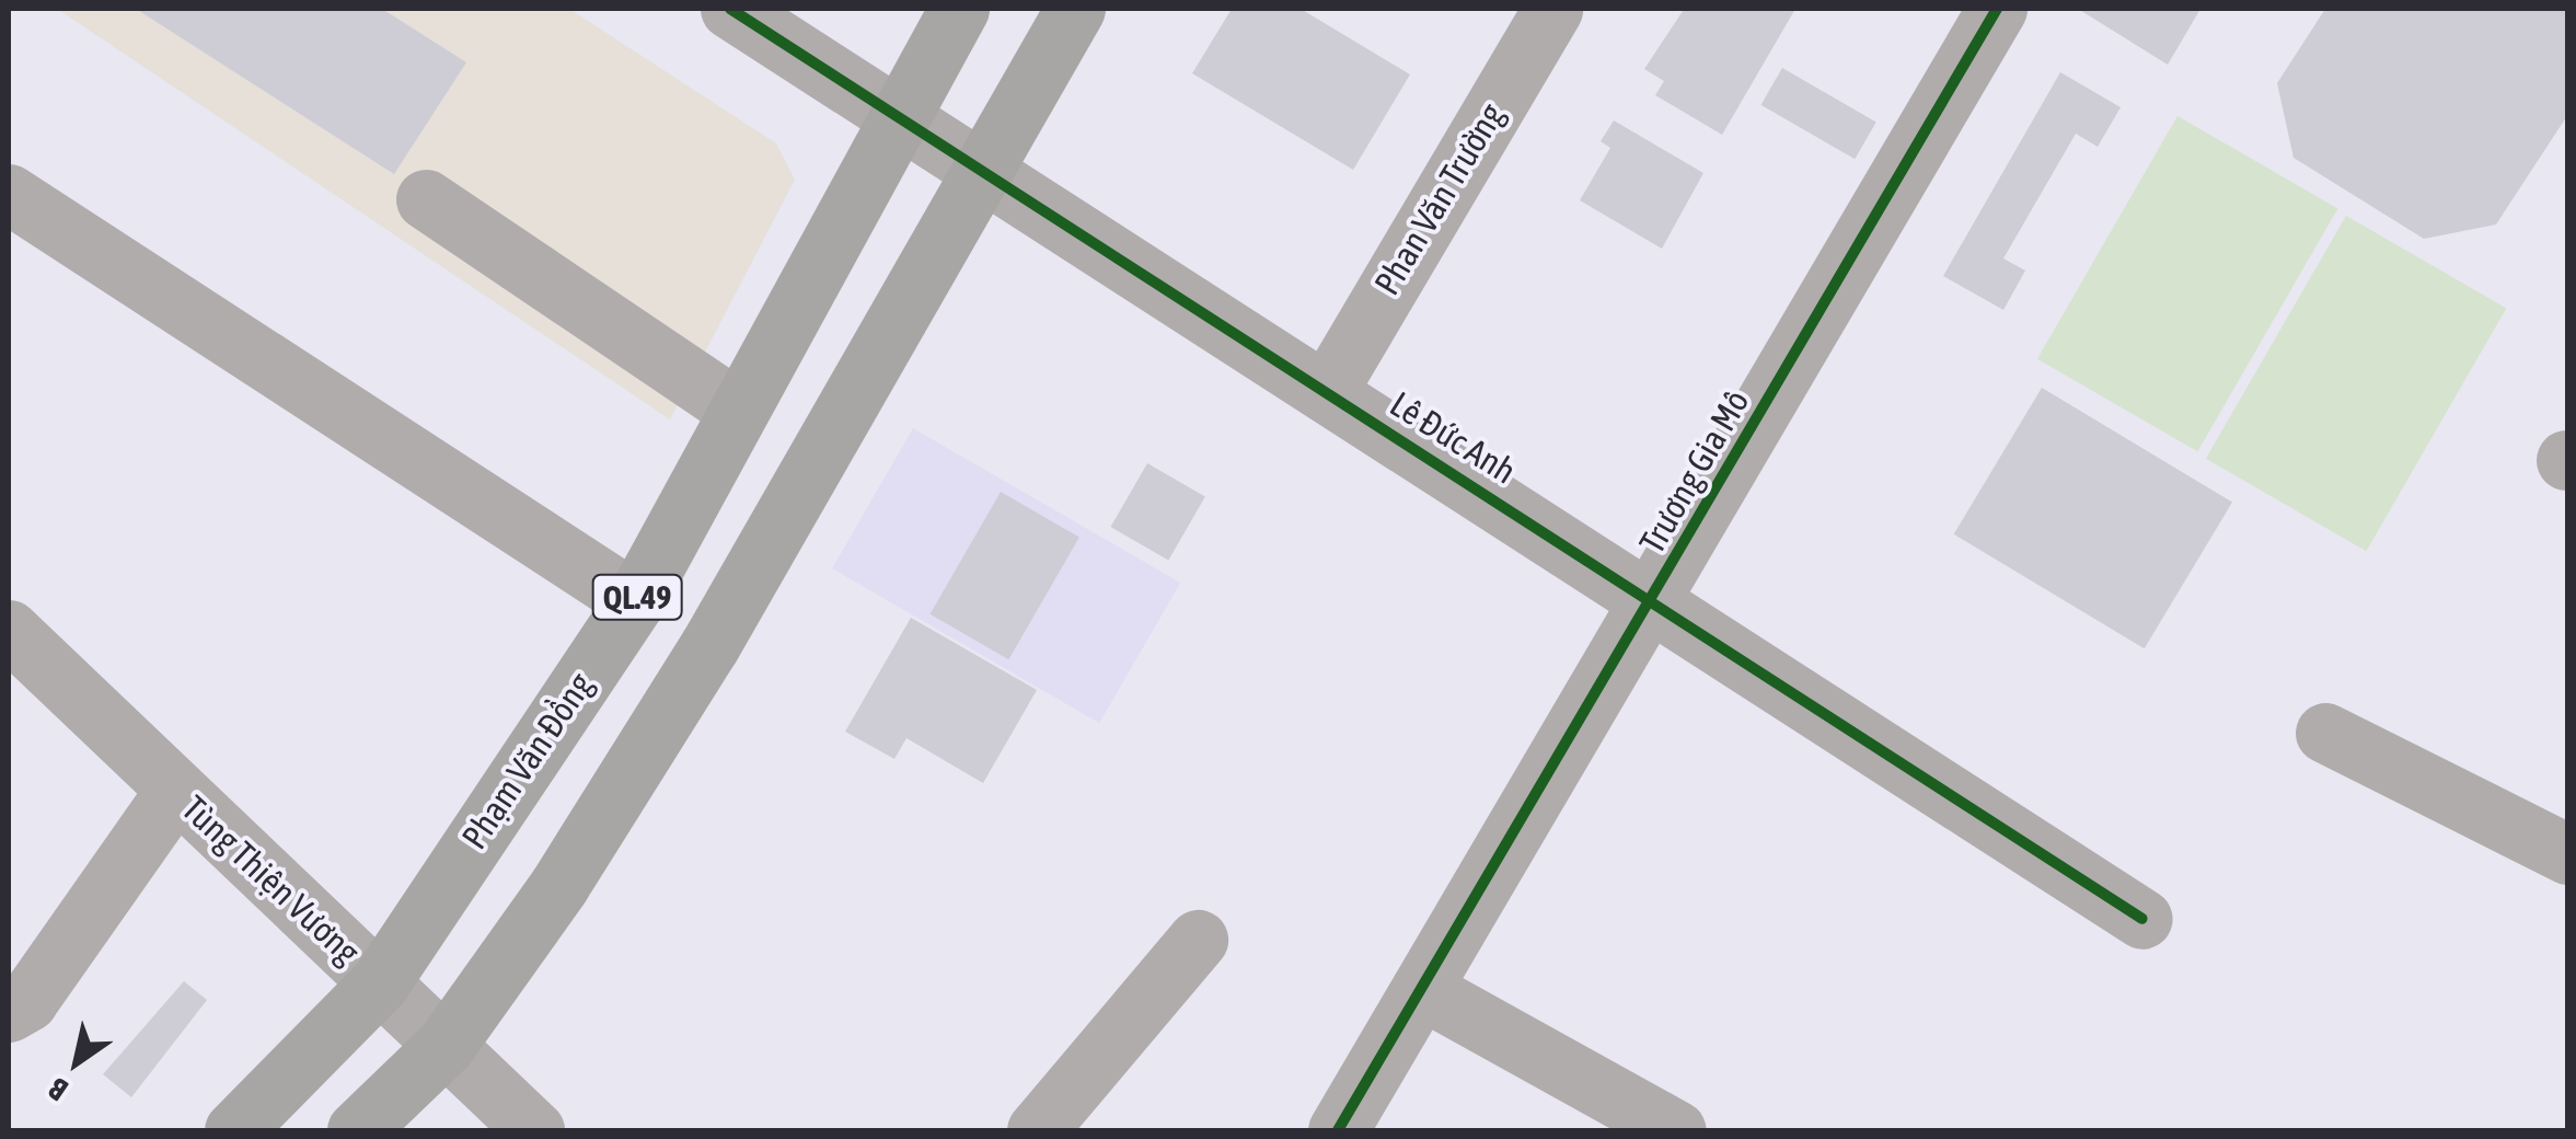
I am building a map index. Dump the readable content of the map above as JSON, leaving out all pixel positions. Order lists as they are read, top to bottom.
{
  "streets": {
    "main road": ["QL.49", "Phạm Văn Đồng"],
    "street": [
      "Phan Văn Trường",
      "Lê Đức Anh",
      "Trương Gia Mô",
      "Tùng Thiện Vương"
    ]
  },
  "crossings": [
    ["Phan Văn Trường", "Lê Đức Anh"],
    ["Lê Đức Anh", "Trương Gia Mô"],
    ["Lê Đức Anh", "QL.49"],
    ["Lê Đức Anh", "Phạm Văn Đồng"],
    ["QL.49", "Tùng Thiện Vương"],
    ["Phạm Văn Đồng", "Tùng Thiện Vương"]
  ],
  "north": "bottom left"
}
